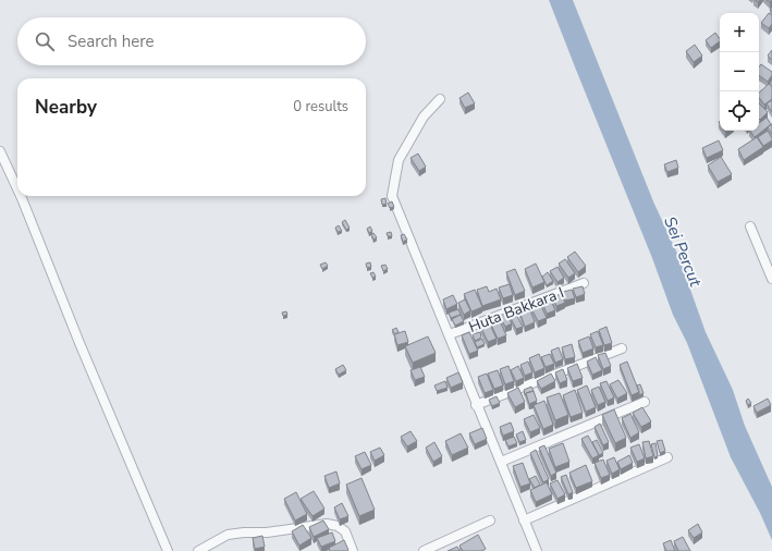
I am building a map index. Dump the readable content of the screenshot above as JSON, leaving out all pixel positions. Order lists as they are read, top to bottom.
{
  "streets": {
    "street": ["Huta Bakkara I"]
  },
  "water": ["Sei Percut"],
  "page": {
    "map_buttons": ["+", "−"],
    "search": "Search here",
    "heading": ["Nearby", "0 results"]
  }
}
